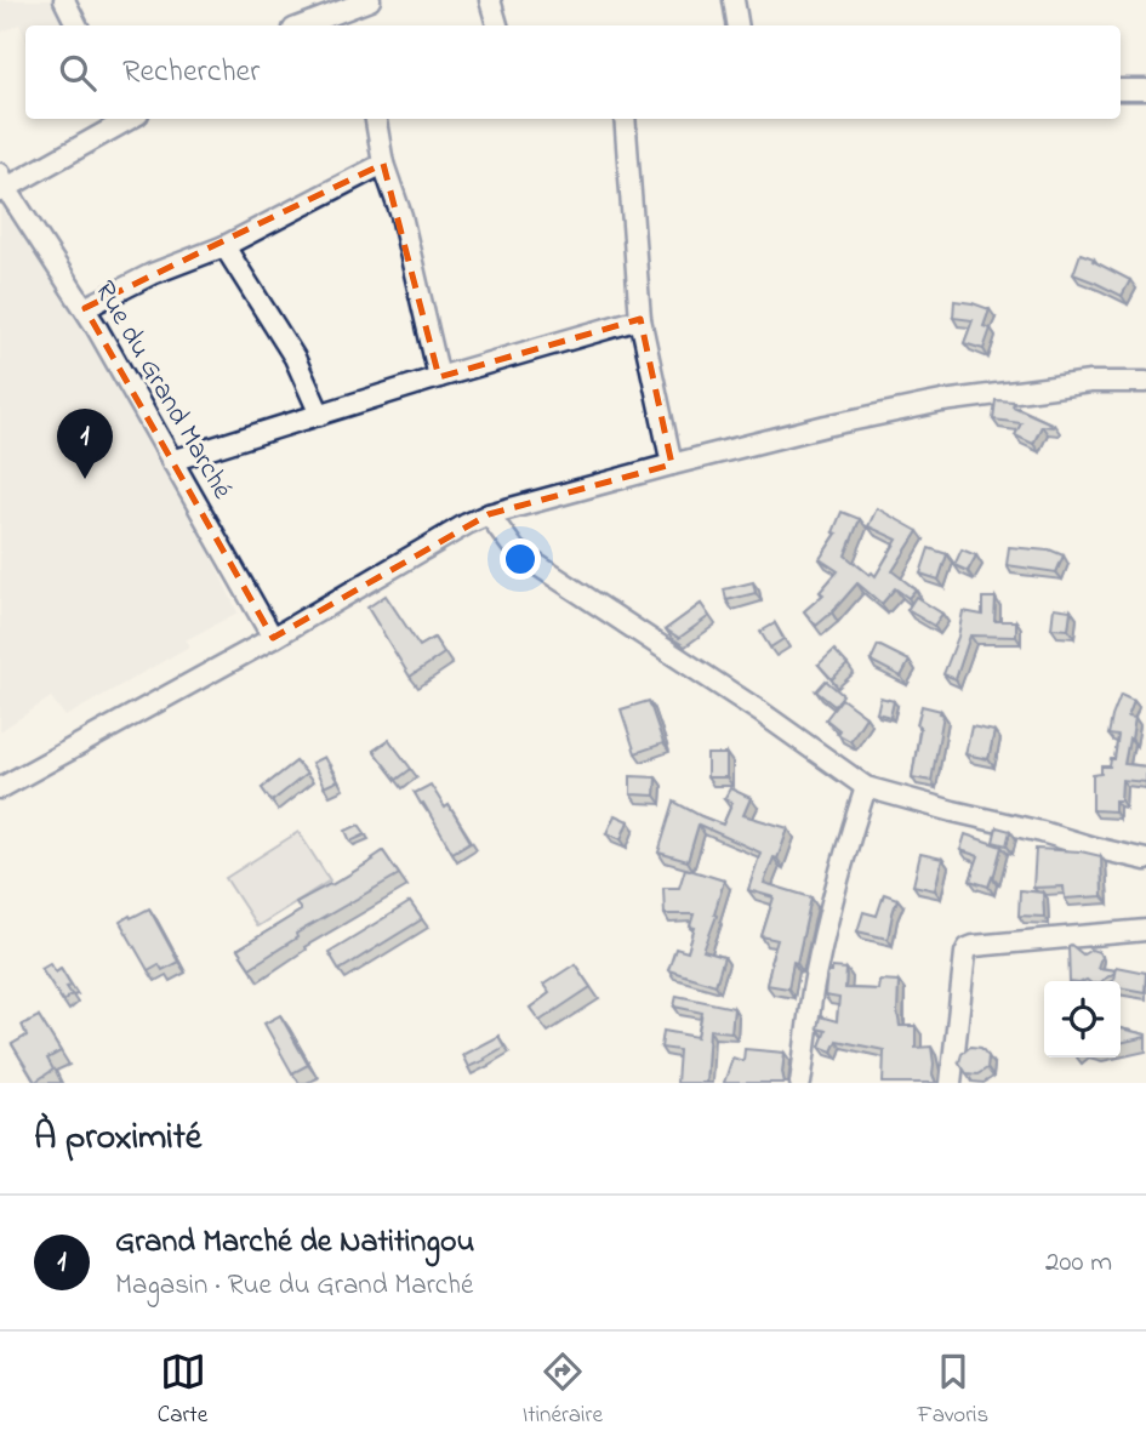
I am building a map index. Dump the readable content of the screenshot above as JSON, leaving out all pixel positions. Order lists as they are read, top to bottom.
{
  "streets": {
    "street": ["Rue du Grand Marché"]
  },
  "page": {
    "search": "Rechercher",
    "pins": "1",
    "heading": "À proximité",
    "list": [
      {
        "mark": "1",
        "name": "Grand Marché de Natitingou",
        "note": "Magasin · Rue du Grand Marché",
        "value": "200 m"
      }
    ],
    "nav": ["Carte", "Itinéraire", "Favoris"]
  }
}
